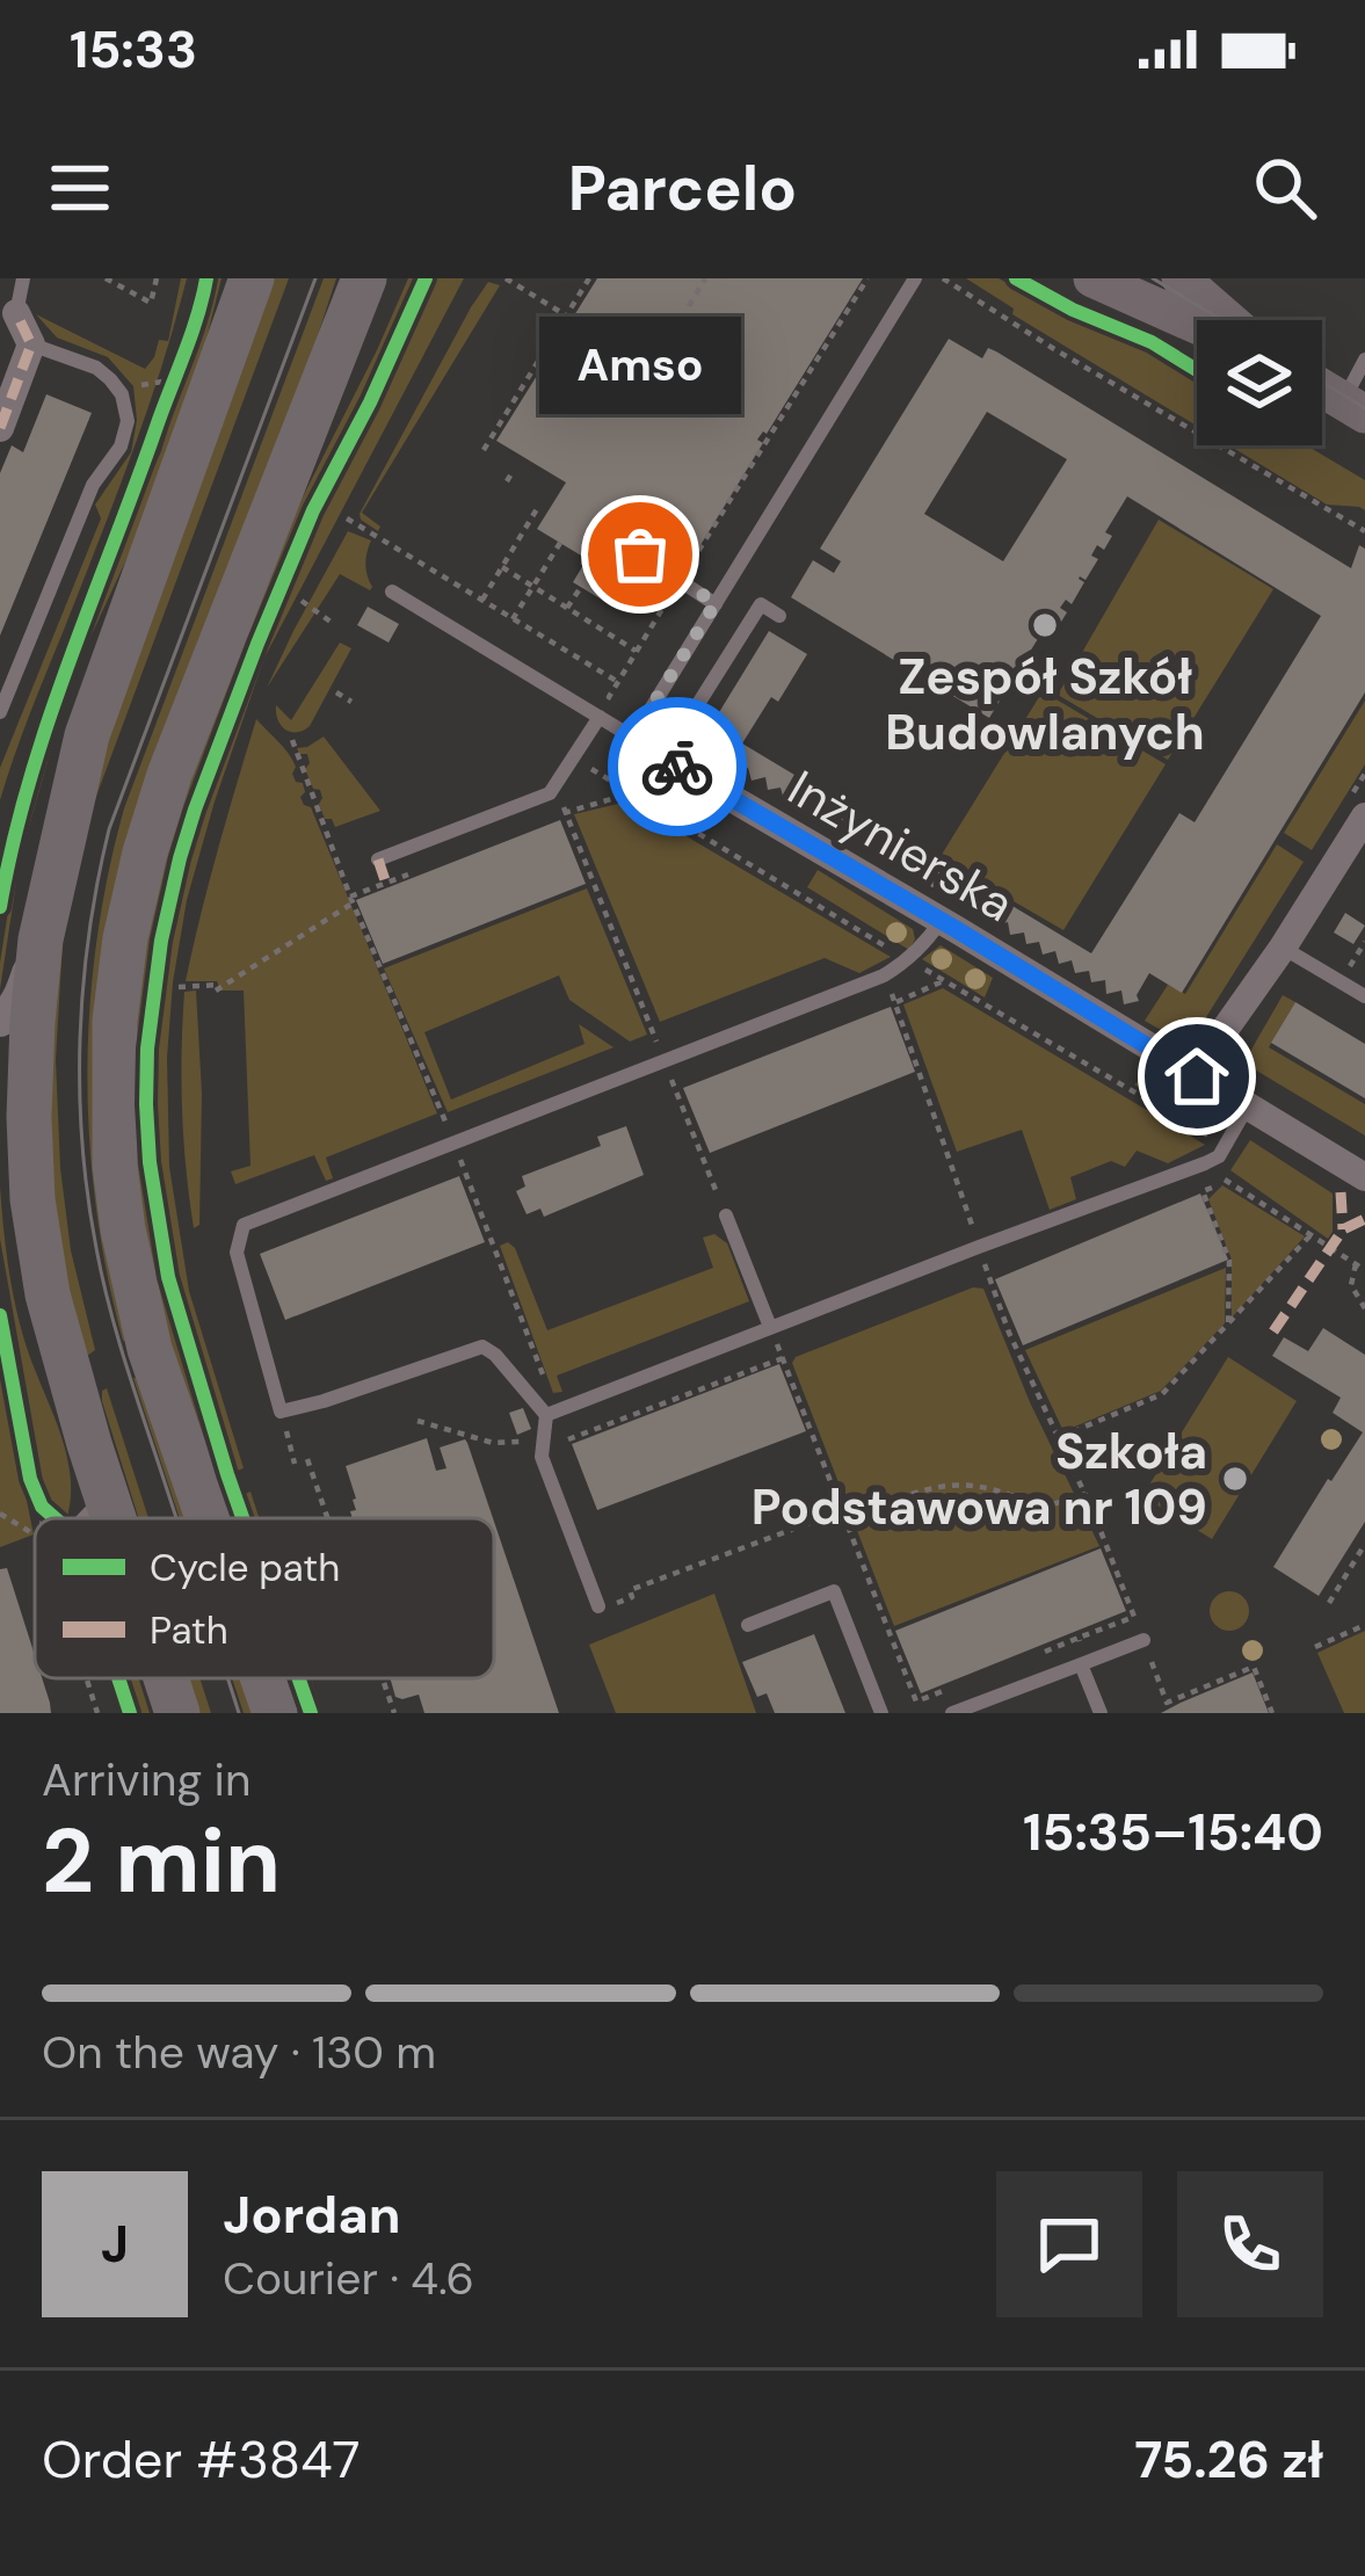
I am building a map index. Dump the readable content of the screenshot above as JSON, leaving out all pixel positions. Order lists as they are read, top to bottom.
{
  "streets": {
    "street": ["Inżynierska"]
  },
  "places": ["Amso", "Zespół Szkół Budowlanych", "Szkoła Podstawowa nr 109"],
  "legend": ["Cycle path", "Path"],
  "page": {
    "status": "15:33",
    "header": "Parcelo",
    "bubble": "Amso",
    "heading": ["2 min", "Arriving in", "15:35–15:40"],
    "panel": [
      "Jordan",
      "Courier · 4.6",
      "Order #3847",
      "75.26 zł"
    ],
    "bar": "On the way · 130 m",
    "round": "J"
  }
}
